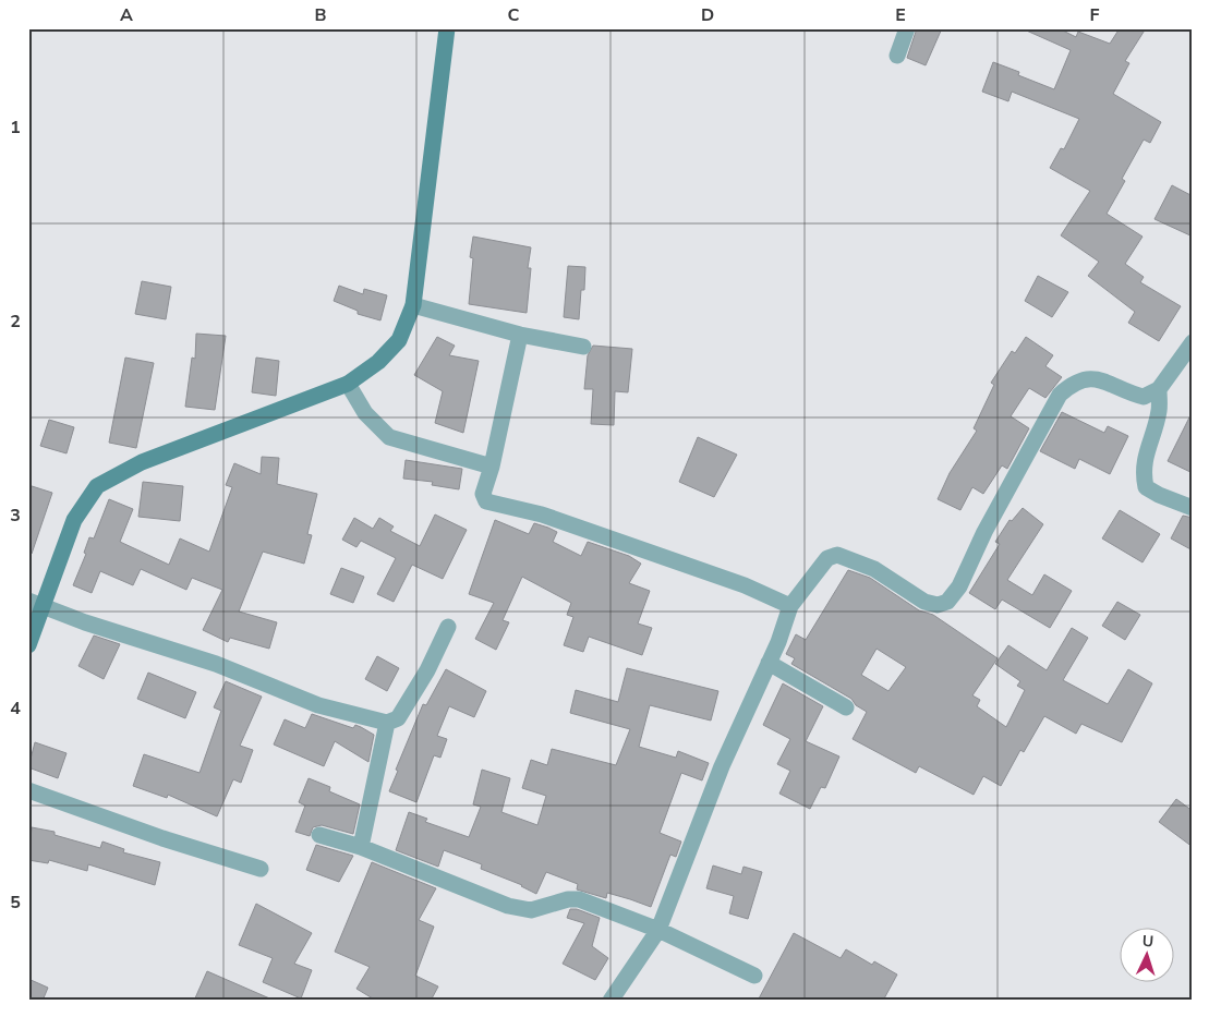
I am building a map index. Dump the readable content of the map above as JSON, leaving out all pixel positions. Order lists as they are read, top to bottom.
{
  "north": "top",
  "grid": {
    "columns": [
      "A",
      "B",
      "C",
      "D",
      "E",
      "F"
    ],
    "rows": [
      "1",
      "2",
      "3",
      "4",
      "5"
    ]
  }
}
